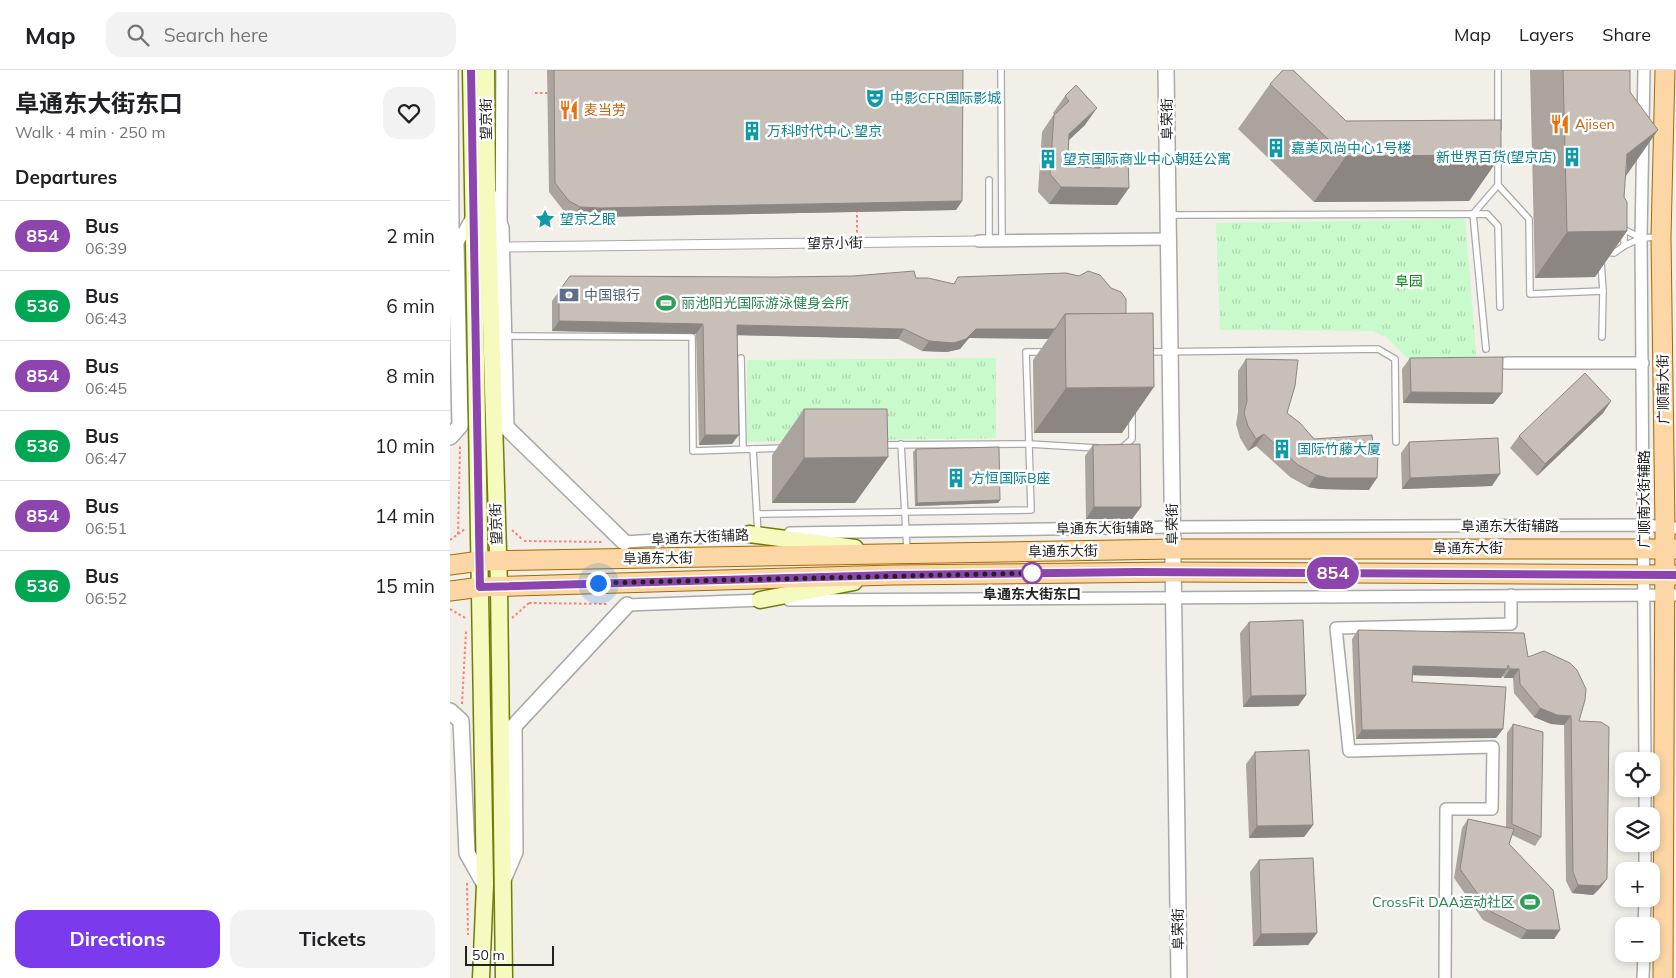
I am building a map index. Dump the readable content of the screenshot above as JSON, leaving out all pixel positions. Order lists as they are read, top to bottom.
{
  "streets": {
    "main road": ["望京街", "广顺南大街", "阜通东大街"],
    "street": [
      "阜荣街",
      "望京小街",
      "广顺南大街辅路",
      "阜通东大街辅路"
    ]
  },
  "crossings": [
    ["望京街", "阜通东大街"],
    ["阜荣街", "望京小街"],
    ["阜荣街", "阜通东大街辅路"],
    ["阜荣街", "阜通东大街"],
    ["广顺南大街", "广顺南大街辅路"],
    ["广顺南大街", "阜通东大街辅路"],
    ["广顺南大街", "阜通东大街"],
    ["广顺南大街辅路", "阜通东大街辅路"],
    ["广顺南大街辅路", "阜通东大街"]
  ],
  "parks": ["阜园"],
  "places": {
    "theatre": ["中影CFR国际影城"],
    "restaurant": ["麦当劳", "Ajisen"],
    "building": [
      "万科时代中心·望京",
      "嘉美风尚中心1号楼",
      "新世界百货(望京店)",
      "望京国际商业中心朝廷公寓",
      "国际竹藤大厦",
      "方恒国际B座"
    ],
    "place": ["望京之眼"],
    "bank": ["中国银行"],
    "sports": ["丽池阳光国际游泳健身会所", "CrossFit DAA运动社区"],
    "other": ["阜通东大街东口"]
  },
  "lines": ["bus line 854"],
  "scale_bar": "50 m",
  "page": {
    "header": "Map",
    "search": "Search here",
    "nav": ["Map", "Layers", "Share"],
    "heading": [
      ["阜通东大街东口", "Walk · 4 min · 250 m"],
      "Departures"
    ],
    "on_map": "854",
    "list": [
      {
        "mark": "854",
        "name": "Bus",
        "note": "06:39",
        "value": "2 min"
      },
      {
        "mark": "536",
        "name": "Bus",
        "note": "06:43",
        "value": "6 min"
      },
      {
        "mark": "854",
        "name": "Bus",
        "note": "06:45",
        "value": "8 min"
      },
      {
        "mark": "536",
        "name": "Bus",
        "note": "06:47",
        "value": "10 min"
      },
      {
        "mark": "854",
        "name": "Bus",
        "note": "06:51",
        "value": "14 min"
      },
      {
        "mark": "536",
        "name": "Bus",
        "note": "06:52",
        "value": "15 min"
      }
    ],
    "map_buttons": ["+", "−"],
    "buttons": ["Directions", "Tickets"],
    "scale": "50 m"
  }
}
